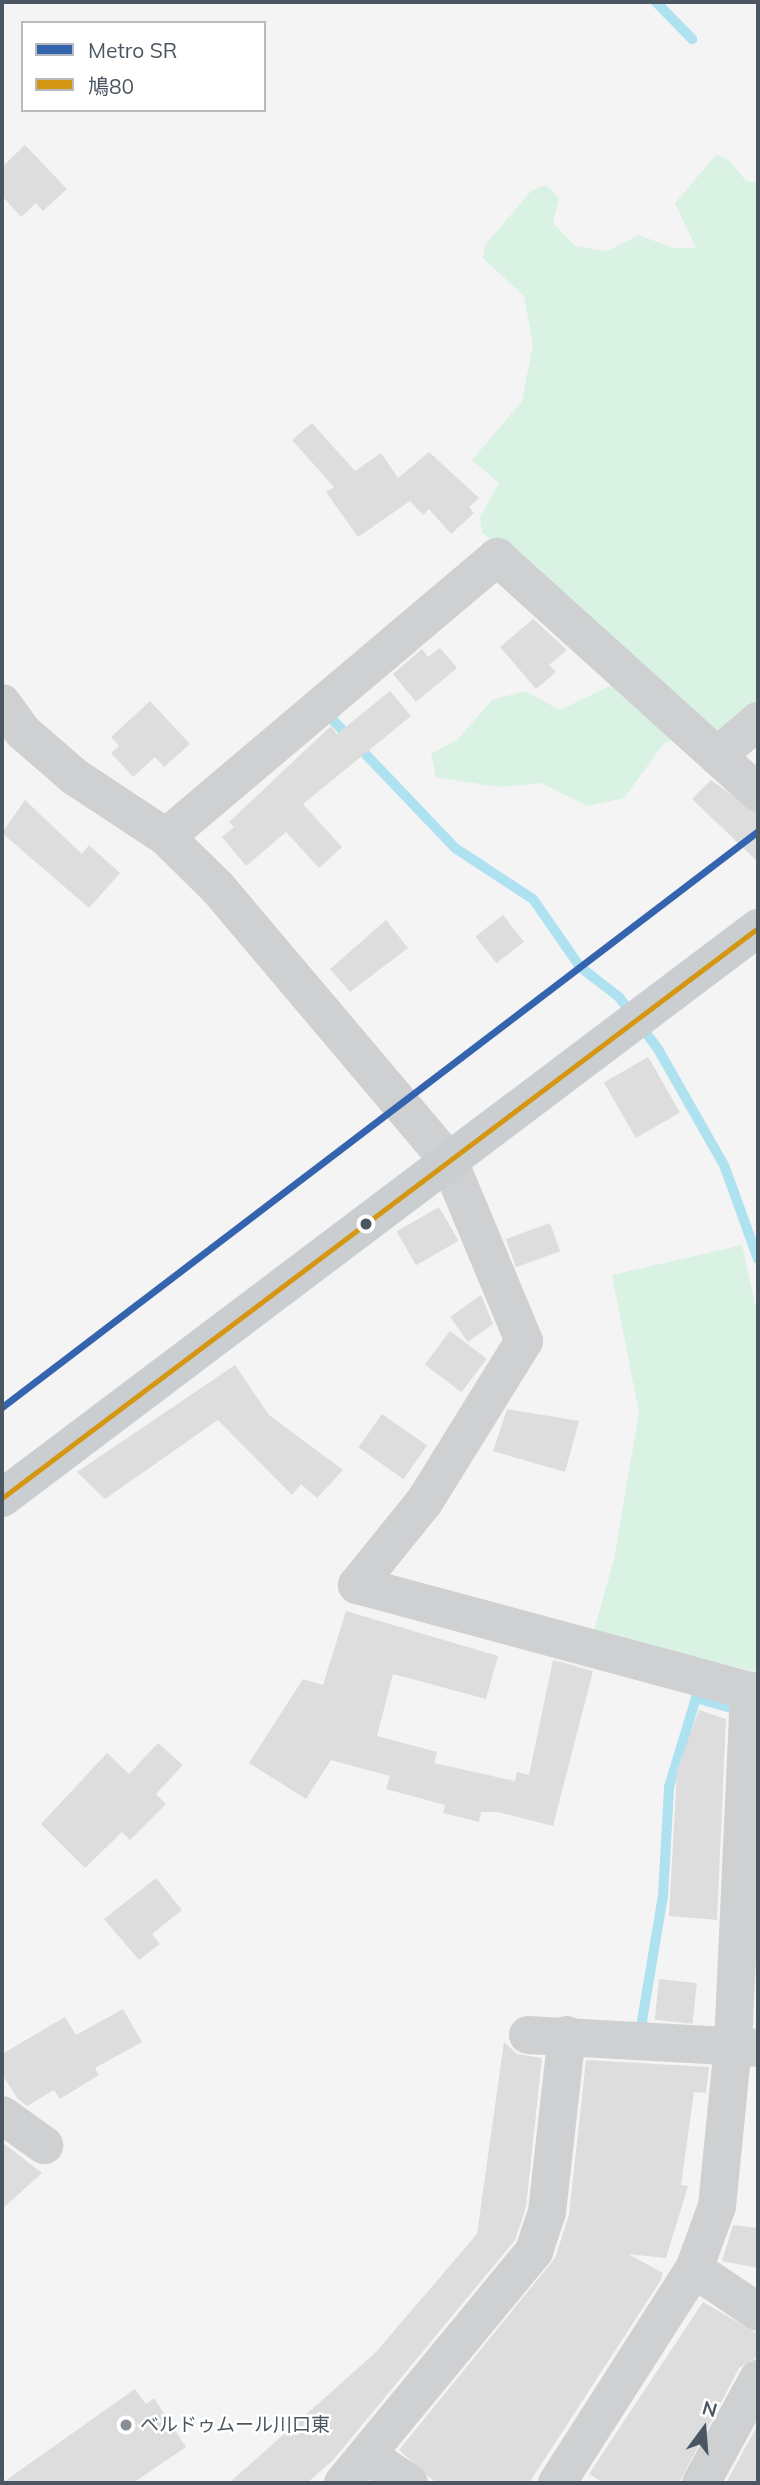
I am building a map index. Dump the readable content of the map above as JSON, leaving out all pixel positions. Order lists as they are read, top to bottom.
{
  "places": ["ベルドゥムール川口東"],
  "lines": ["metro line SR", "transit line 鳩80"],
  "legend": ["Metro SR", "鳩80"],
  "north": "top"
}
